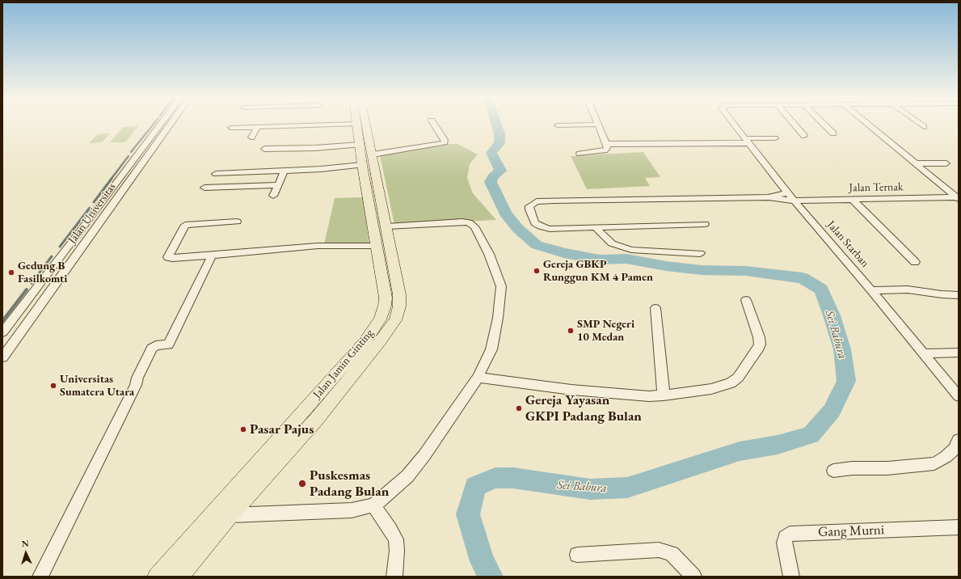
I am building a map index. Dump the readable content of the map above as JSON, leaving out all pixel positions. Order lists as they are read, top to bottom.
{
  "streets": {
    "main road": ["Jalan Jamin Ginting"],
    "street": [
      "Jalan Ternak",
      "Jalan Universitas",
      "Jalan Starban",
      "Gang Murni"
    ]
  },
  "crossings": [
    ["Jalan Ternak", "Jalan Starban"]
  ],
  "water": ["Sei Babura"],
  "places": [
    "Gereja GBKP Runggun KM 4 Pamen",
    "Gedung B Fasilkomti",
    "SMP Negeri 10 Medan",
    "Universitas Sumatera Utara",
    "Gereja Yayasan GKPI Padang Bulan",
    "Pasar Pajus",
    "Puskesmas Padang Bulan"
  ],
  "north": "top"
}
